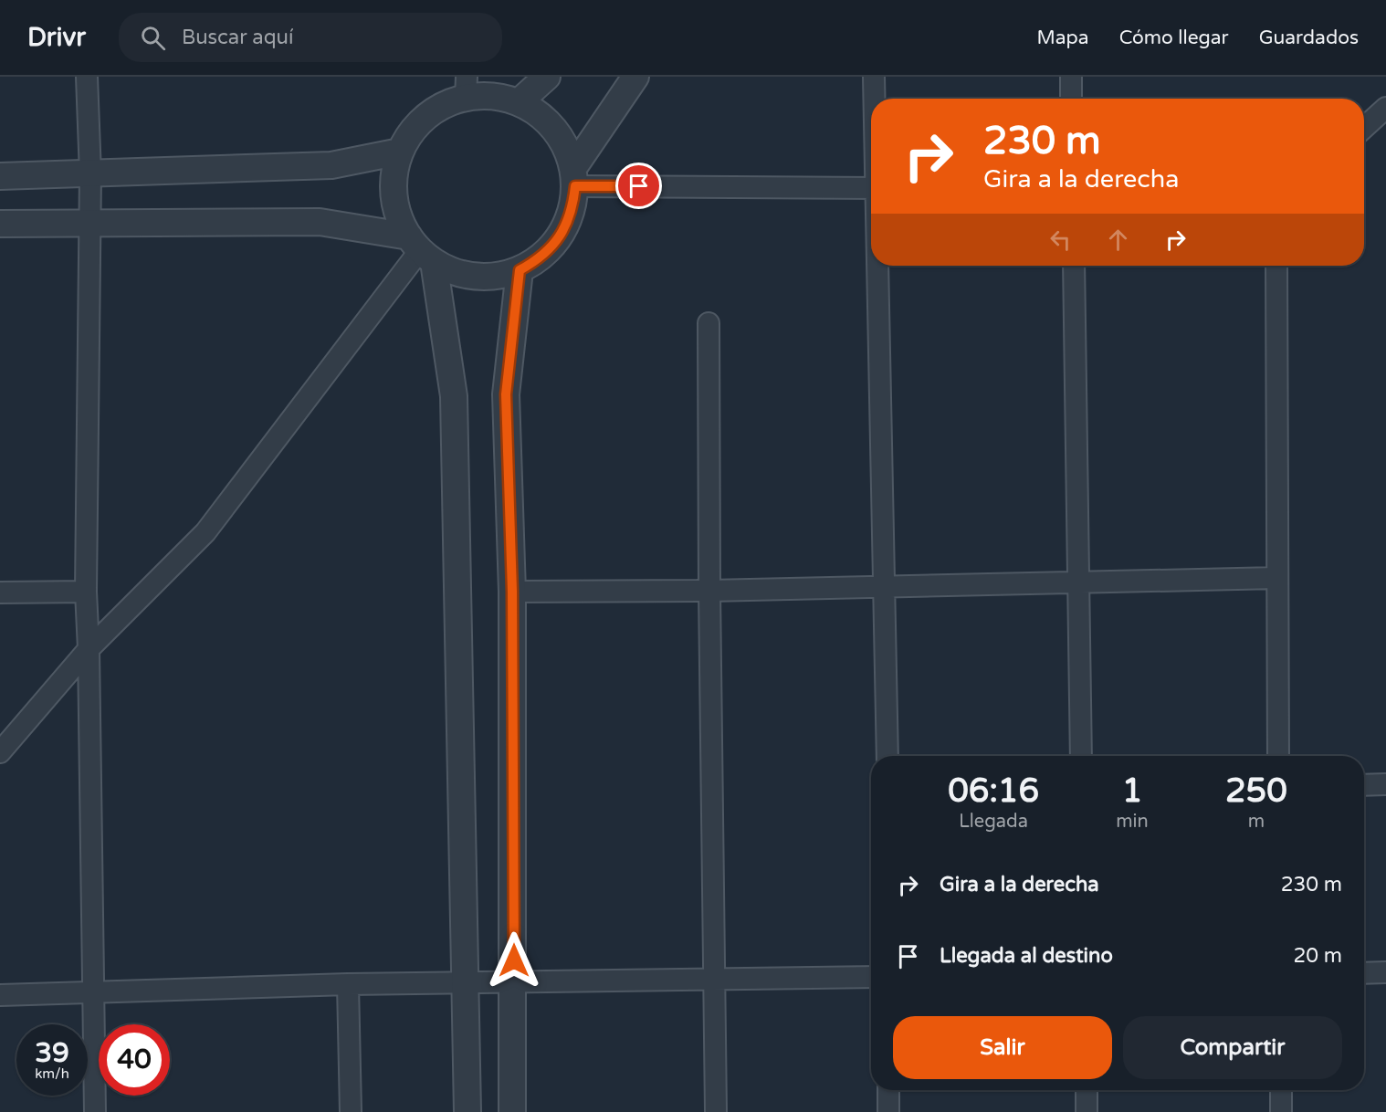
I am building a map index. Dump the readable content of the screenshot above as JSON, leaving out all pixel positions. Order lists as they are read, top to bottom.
{
  "page": {
    "header": "Drivr",
    "search": "Buscar aquí",
    "nav": ["Mapa", "Cómo llegar", "Guardados"],
    "turn": ["230 m", "Gira a la derecha"],
    "eta": [
      "06:16",
      "Llegada",
      "1",
      "min",
      "250",
      "m"
    ],
    "list": [
      {
        "name": "Gira a la derecha",
        "value": "230 m"
      },
      {
        "name": "Llegada al destino",
        "value": "20 m"
      }
    ],
    "buttons": ["Salir", "Compartir"],
    "speed": "39 km/h",
    "limit": "40"
  }
}
